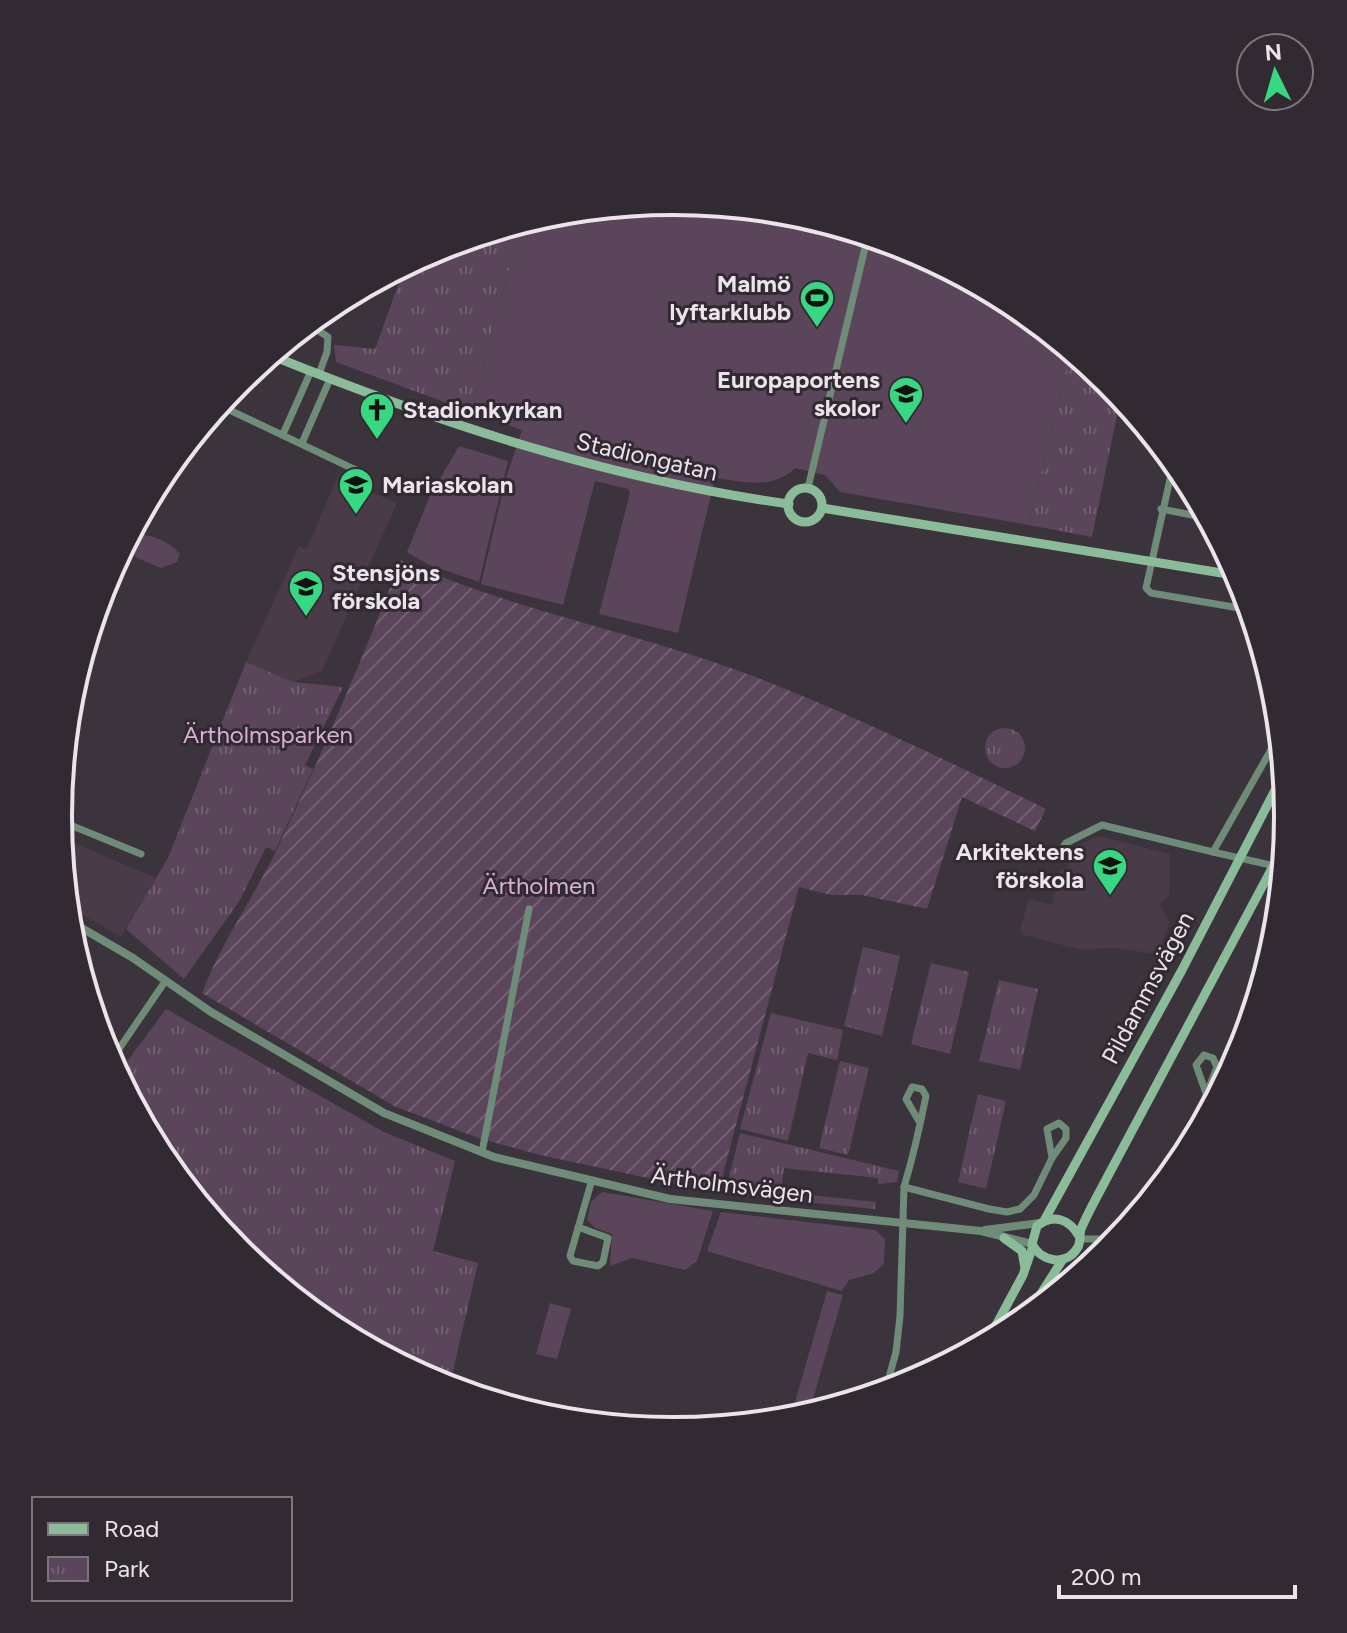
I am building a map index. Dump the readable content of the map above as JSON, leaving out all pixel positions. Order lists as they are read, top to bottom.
{
  "streets": {
    "main road": ["Stadiongatan", "Pildammsvägen", "Ärtholmsvägen"]
  },
  "crossings": [
    ["Pildammsvägen", "Ärtholmsvägen"]
  ],
  "parks": ["Ärtholmsparken", "Ärtholmen"],
  "places": {
    "sports": ["Malmö lyftarklubb"],
    "school or university": [
      "Europaportens skolor",
      "Mariaskolan",
      "Stensjöns förskola",
      "Arkitektens förskola"
    ],
    "church": ["Stadionkyrkan"]
  },
  "legend": ["Road", "Park"],
  "scale_bar": "200 m",
  "north": "top"
}
